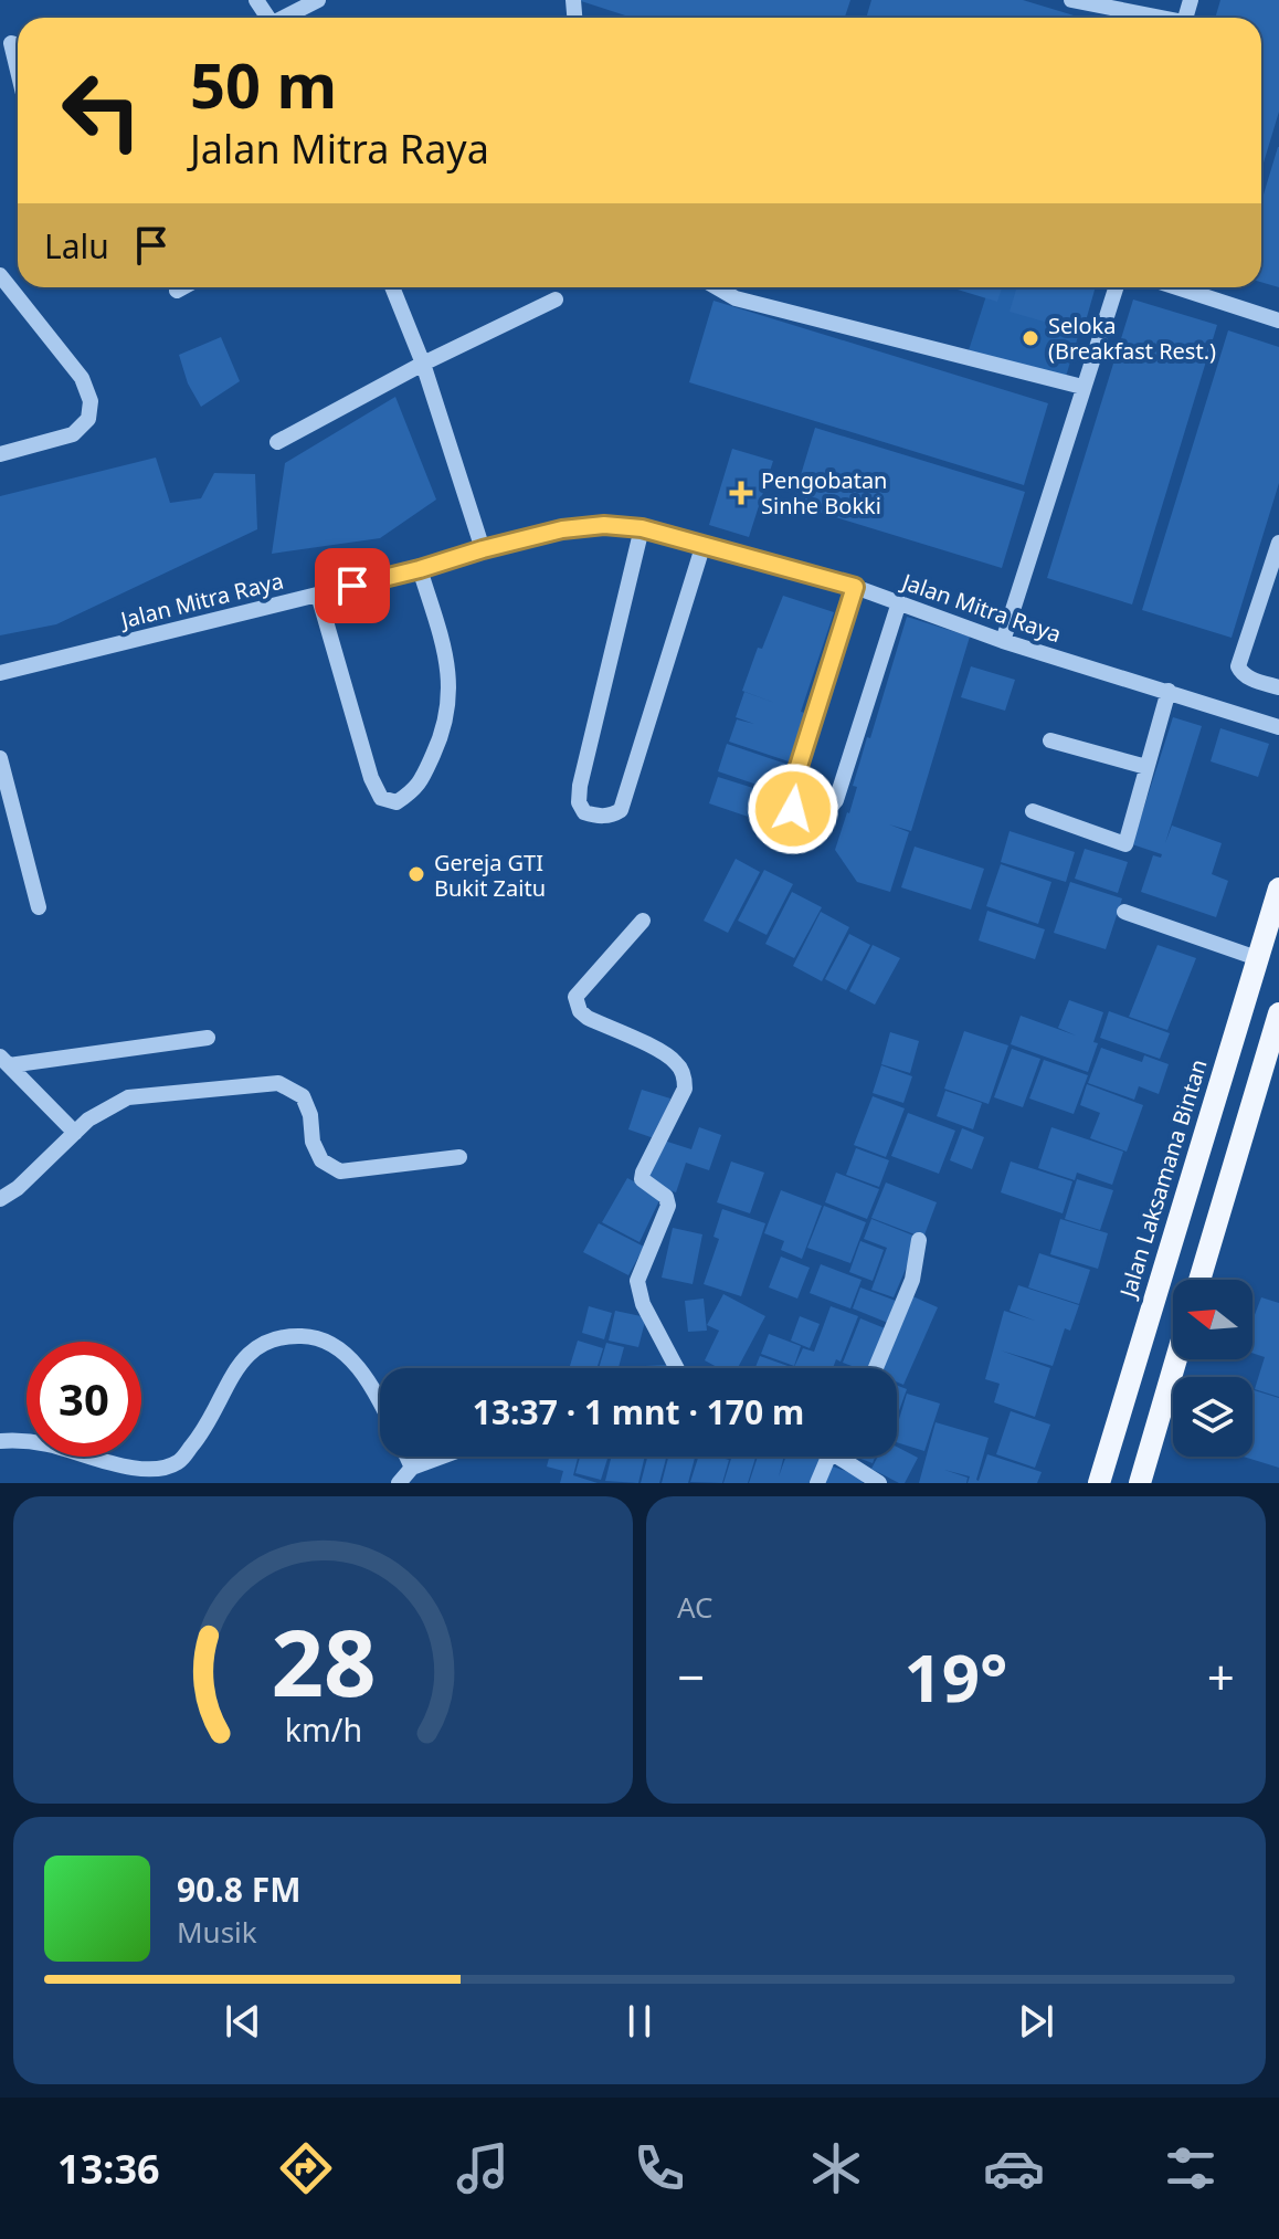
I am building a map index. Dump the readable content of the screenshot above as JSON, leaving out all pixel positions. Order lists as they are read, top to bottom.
{
  "streets": {
    "main road": ["Jalan Laksamana Bintan"],
    "street": ["Jalan Mitra Raya"]
  },
  "places": {
    "other": ["Seloka (Breakfast Rest.)", "Gereja GTI Bukit Zaitu"],
    "health": ["Pengobatan Sinhe Bokki"]
  },
  "north": "left",
  "page": {
    "turn": ["50 m", "Jalan Mitra Raya"],
    "then": "Lalu",
    "limit": "30",
    "trip": "13:37 · 1 mnt · 170 m",
    "tile": "AC",
    "heat": ["−", "19°", "+"],
    "song": ["90.8 FM", "Musik"],
    "tabs": "13:36",
    "gauge": ["28", "km/h"]
  }
}
